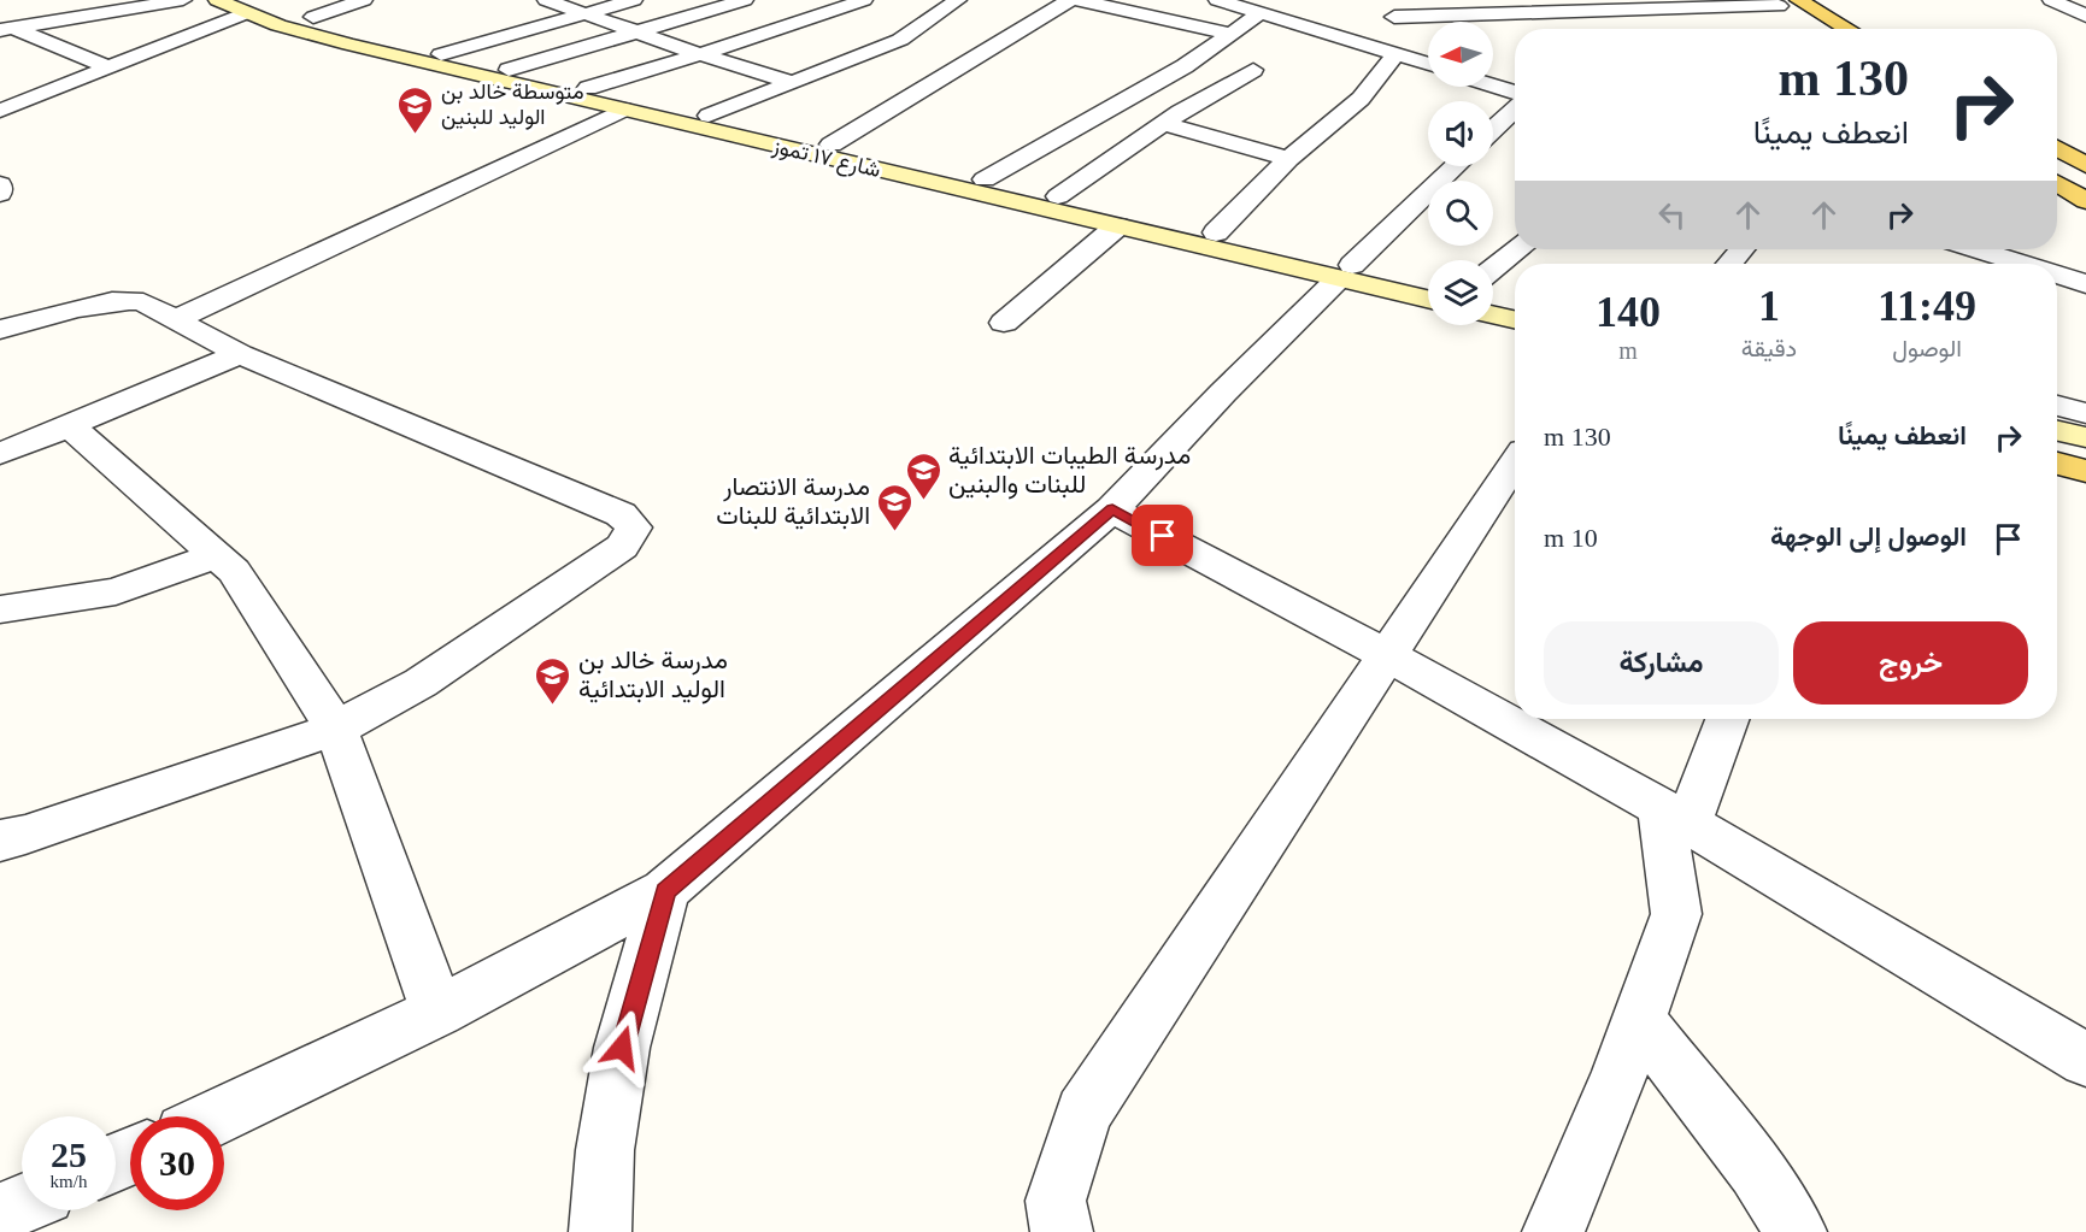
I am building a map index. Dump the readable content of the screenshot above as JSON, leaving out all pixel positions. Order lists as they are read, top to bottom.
{
  "streets": {
    "main road": ["شارع ١٧ تموز"]
  },
  "places": {
    "school or university": [
      "متوسطة خالد بن الوليد للبنين",
      "مدرسة الطيبات الابتدائية للبنات والبنين",
      "مدرسة الانتصار الابتدائية للبنات",
      "مدرسة خالد بن الوليد الابتدائية"
    ]
  },
  "north": "left",
  "page": {
    "turn": ["130 m", "انعطف يمينًا"],
    "eta": [
      "11:49",
      "الوصول",
      "1",
      "دقيقة",
      "140",
      "m"
    ],
    "list": [
      {
        "name": "انعطف يمينًا",
        "value": "130 m"
      },
      {
        "name": "الوصول إلى الوجهة",
        "value": "10 m"
      }
    ],
    "buttons": ["خروج", "مشاركة"],
    "speed": "25 km/h",
    "limit": "30"
  }
}
